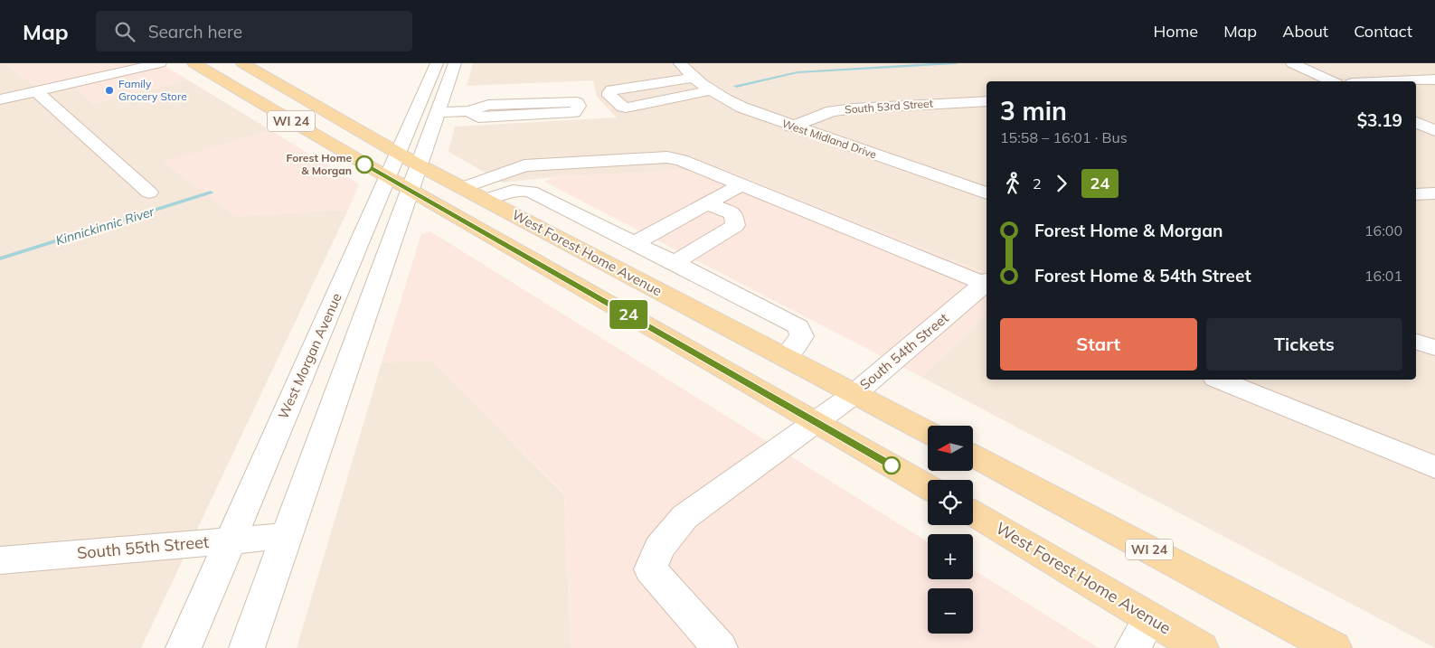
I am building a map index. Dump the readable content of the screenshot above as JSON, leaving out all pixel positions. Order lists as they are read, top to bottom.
{
  "streets": {
    "main road": ["WI 24", "West Forest Home Avenue"],
    "street": [
      "South 53rd Street",
      "West Midland Drive",
      "South 54th Street",
      "West Morgan Avenue",
      "South 55th Street"
    ]
  },
  "crossings": [
    ["South 53rd Street", "West Midland Drive"],
    ["WI 24", "South 54th Street"],
    ["WI 24", "West Morgan Avenue"],
    ["West Forest Home Avenue", "South 54th Street"],
    ["West Forest Home Avenue", "West Morgan Avenue"],
    ["West Morgan Avenue", "South 55th Street"]
  ],
  "water": ["Kinnickinnic River"],
  "places": ["Family Grocery Store", "Forest Home & Morgan"],
  "lines": ["bus line 24"],
  "north": "left",
  "page": {
    "header": "Map",
    "search": "Search here",
    "nav": [
      "Home",
      "Map",
      "About",
      "Contact"
    ],
    "on_map": "24",
    "heading": ["3 min", "15:58 – 16:01 · Bus", "$3.19"],
    "legs": ["2", "24"],
    "list": [
      {
        "name": "Forest Home & Morgan",
        "value": "16:00"
      },
      {
        "name": "Forest Home & 54th Street",
        "value": "16:01"
      }
    ],
    "buttons": ["Start", "Tickets"],
    "map_buttons": ["+", "−"]
  }
}
